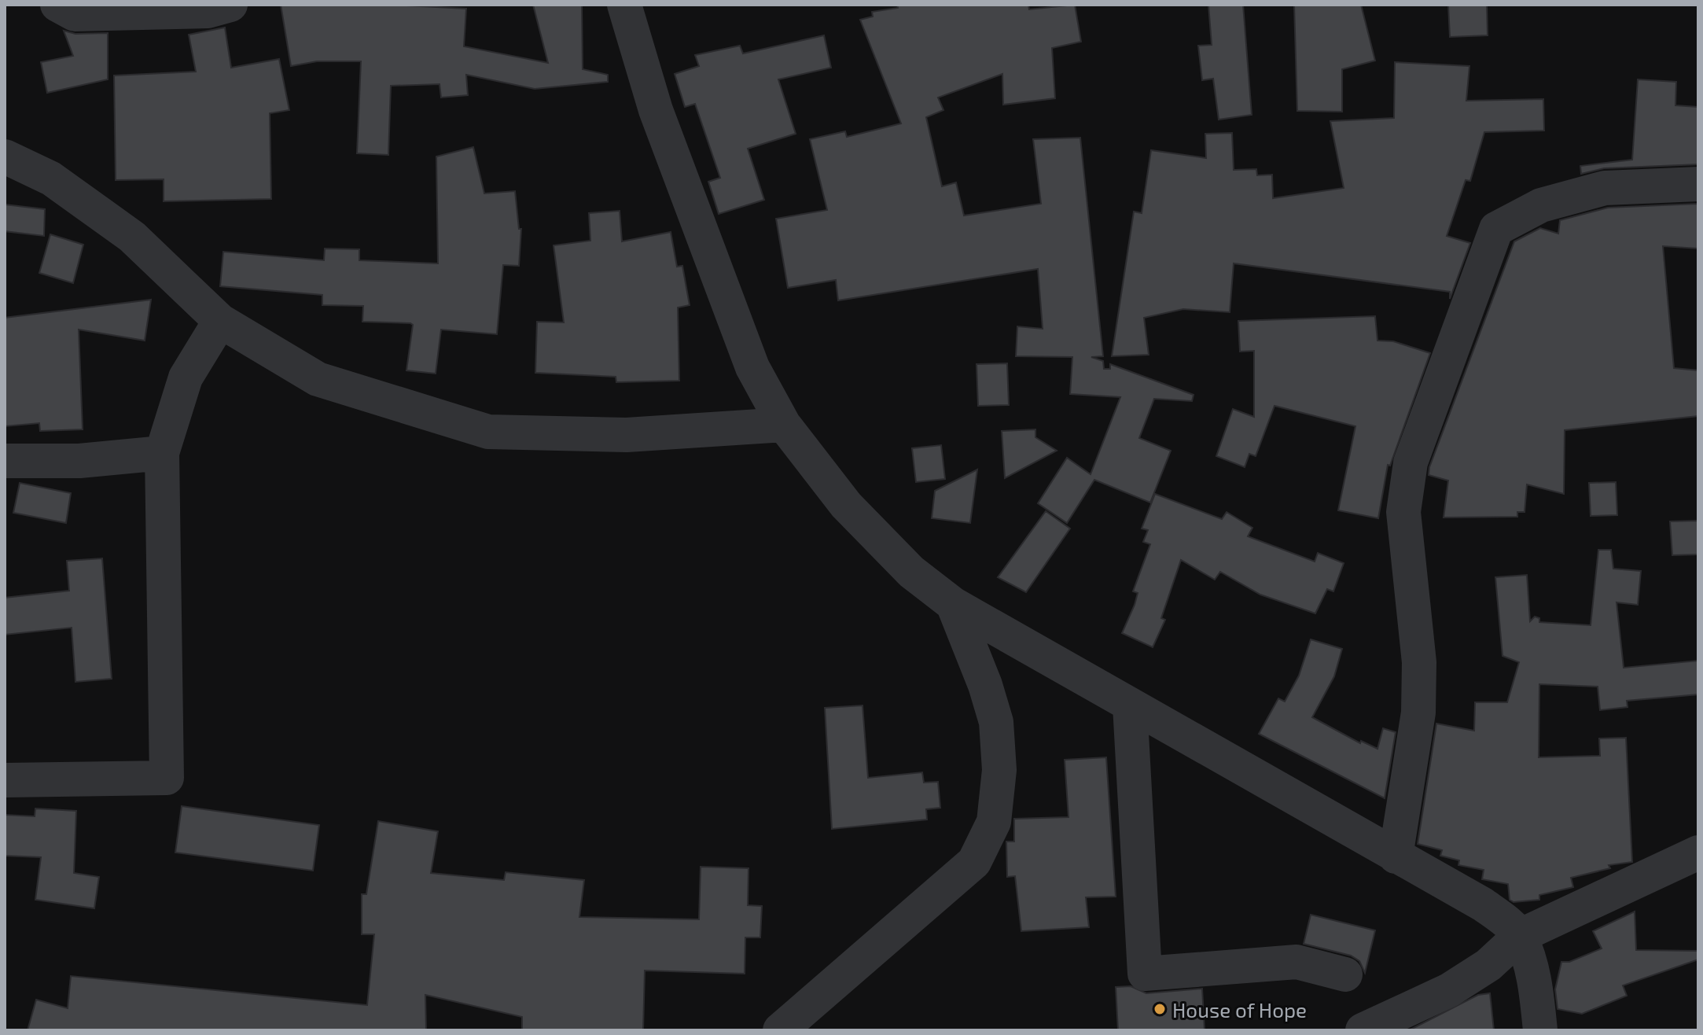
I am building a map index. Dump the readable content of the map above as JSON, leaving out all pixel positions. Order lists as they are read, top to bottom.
{
  "places": ["House of Hope"]
}
